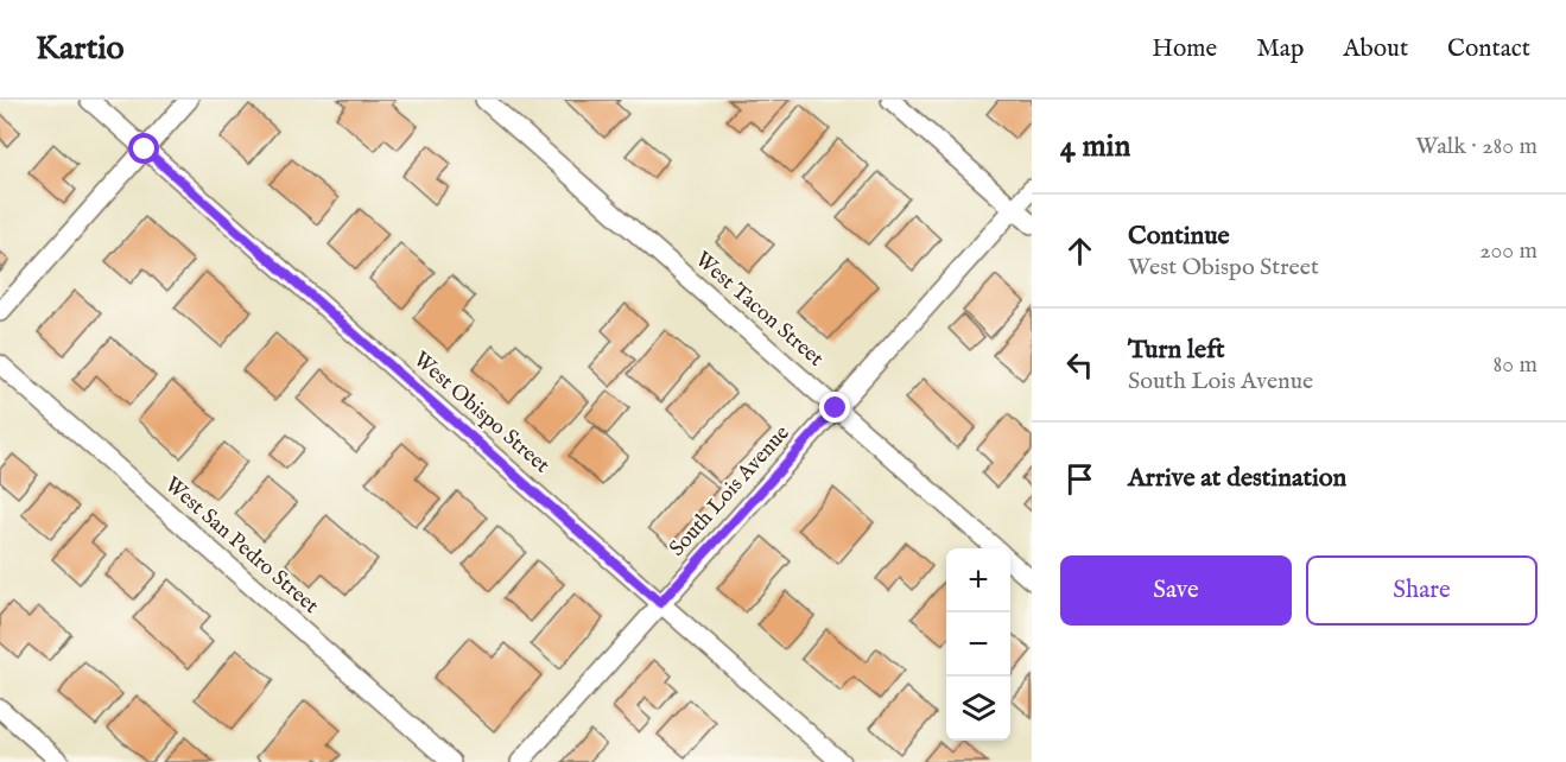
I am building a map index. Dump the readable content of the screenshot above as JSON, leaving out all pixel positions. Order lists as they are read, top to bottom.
{
  "streets": {
    "street": [
      "West Tacon Street",
      "West Obispo Street",
      "South Lois Avenue",
      "West San Pedro Street"
    ]
  },
  "crossings": [
    ["West Tacon Street", "South Lois Avenue"],
    ["West Obispo Street", "South Lois Avenue"]
  ],
  "page": {
    "header": "Kartio",
    "nav": [
      "Home",
      "Map",
      "About",
      "Contact"
    ],
    "heading": ["4 min", "Walk · 280 m"],
    "list": [
      ["Continue", "West Obispo Street", "200 m"],
      ["Turn left", "South Lois Avenue", "80 m"],
      "Arrive at destination"
    ],
    "buttons": ["Save", "Share"],
    "map_buttons": ["+", "−"]
  }
}
